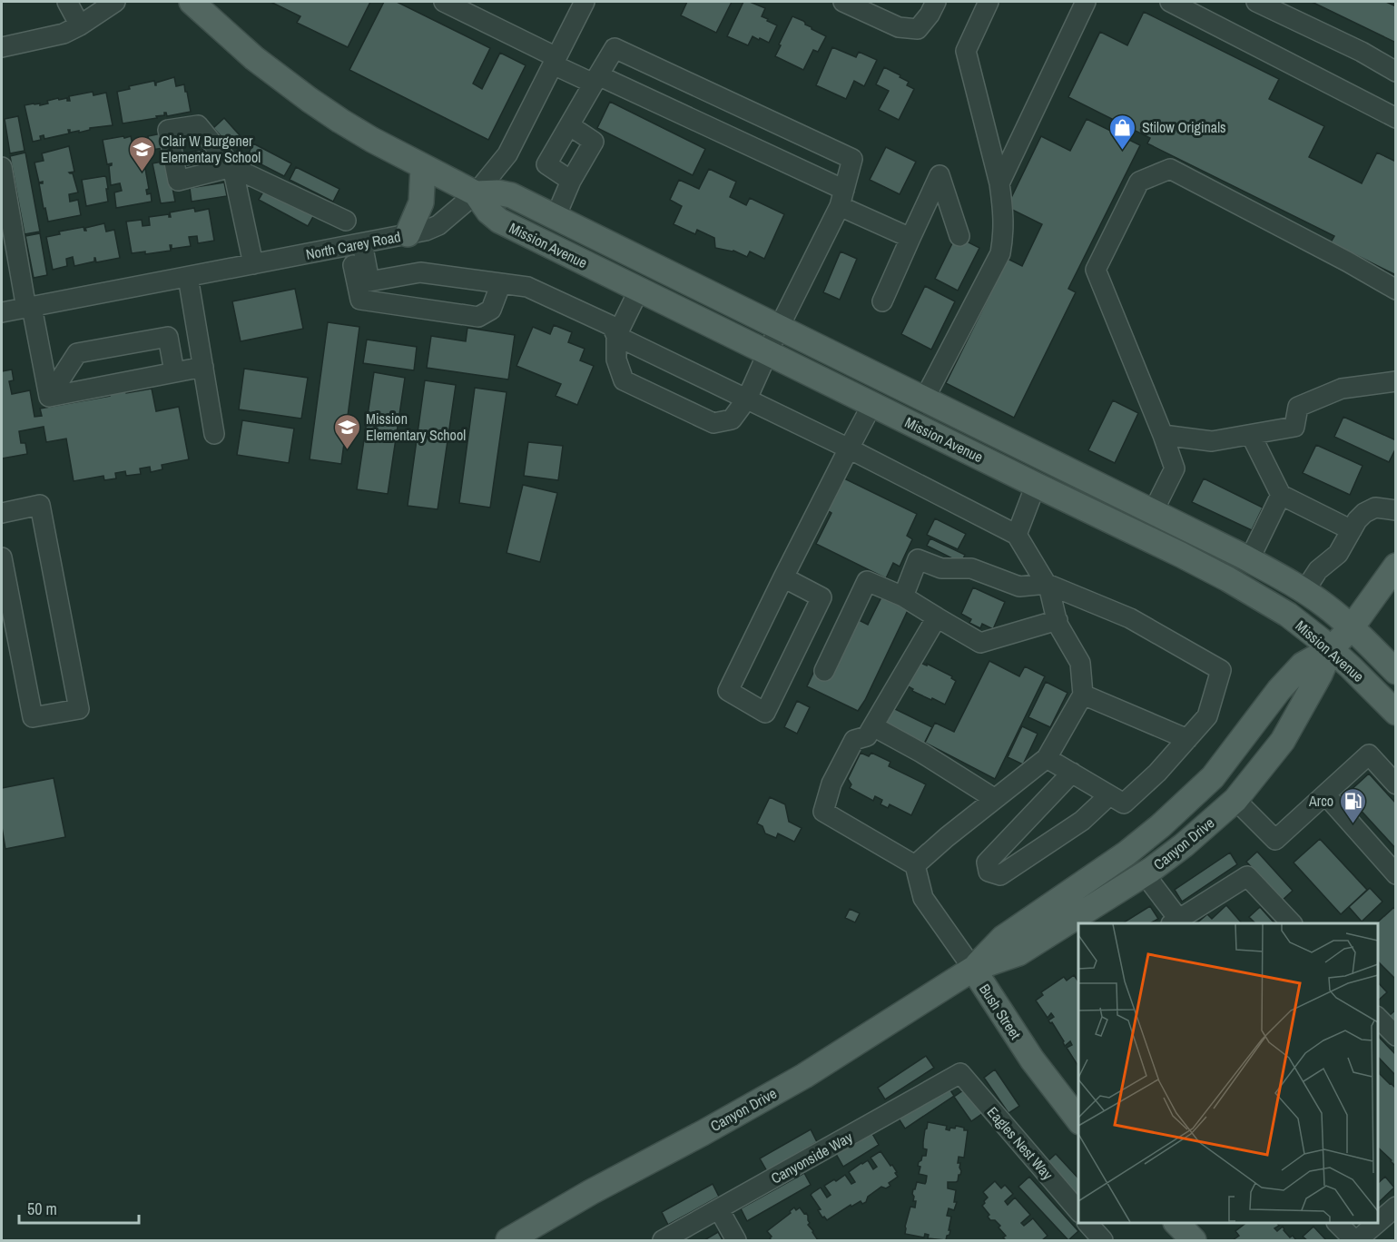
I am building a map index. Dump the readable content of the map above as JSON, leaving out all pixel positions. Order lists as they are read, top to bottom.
{
  "streets": {
    "main road": ["Mission Avenue", "Canyon Drive", "Bush Street"],
    "street": ["North Carey Road", "Eagles Nest Way", "Canyonside Way"]
  },
  "crossings": [
    ["North Carey Road", "Mission Avenue"],
    ["Mission Avenue", "Canyon Drive"],
    ["Canyon Drive", "Bush Street"],
    ["Eagles Nest Way", "Canyonside Way"]
  ],
  "places": {
    "shop": ["Stilow Originals"],
    "school or university": ["Clair W Burgener Elementary School", "Mission Elementary School"],
    "fuel station": ["Arco"]
  },
  "scale_bar": "50 m"
}
